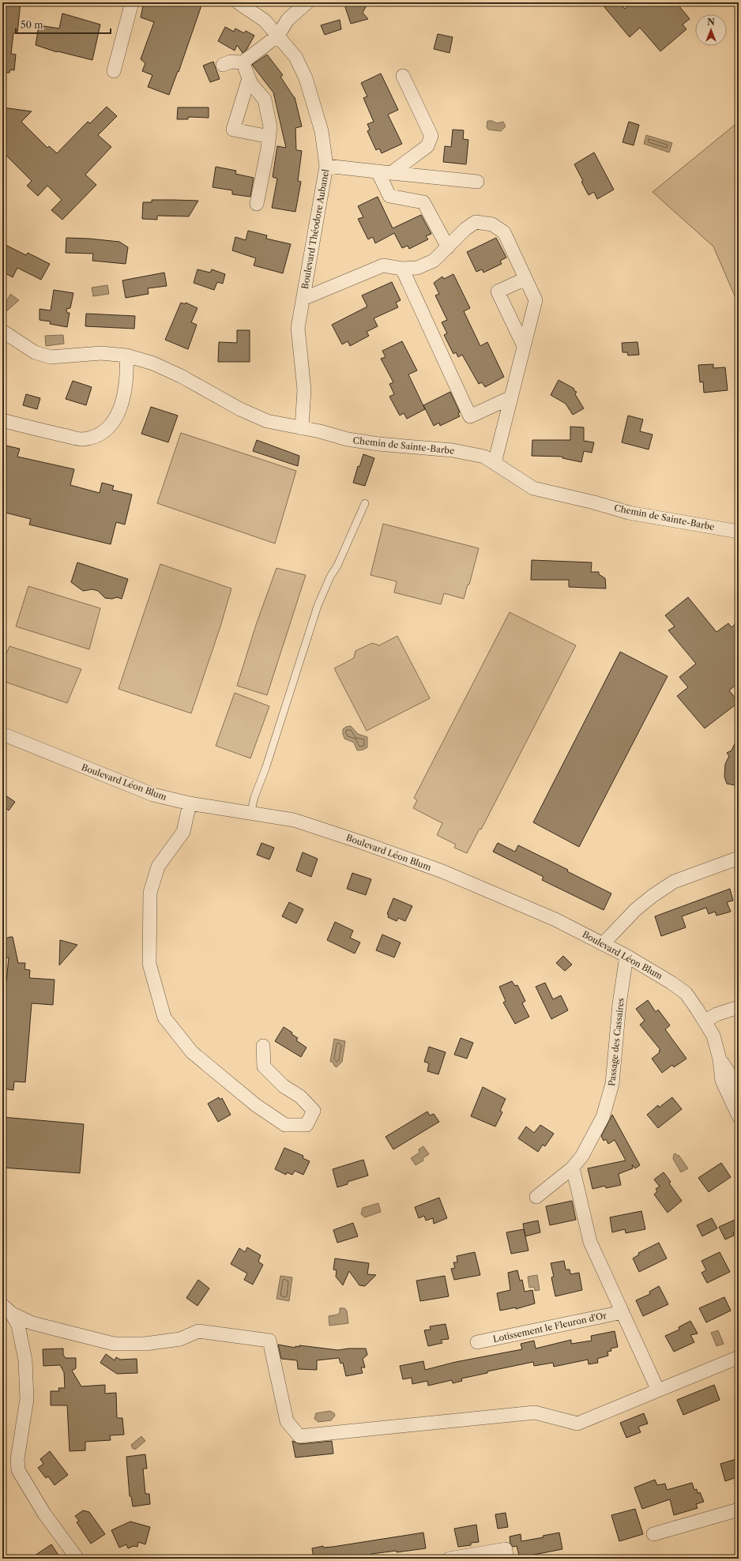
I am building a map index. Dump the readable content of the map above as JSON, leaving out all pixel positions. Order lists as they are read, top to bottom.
{
  "streets": {
    "street": [
      "Boulevard Théodore Aubanel",
      "Chemin de Sainte-Barbe",
      "Boulevard Léon Blum",
      "Passage des Cassaires",
      "Lotissement le Fleuron d'Or"
    ]
  },
  "crossings": [
    ["Boulevard Théodore Aubanel", "Chemin de Sainte-Barbe"],
    ["Boulevard Léon Blum", "Passage des Cassaires"]
  ],
  "scale_bar": "50 m",
  "north": "top"
}
